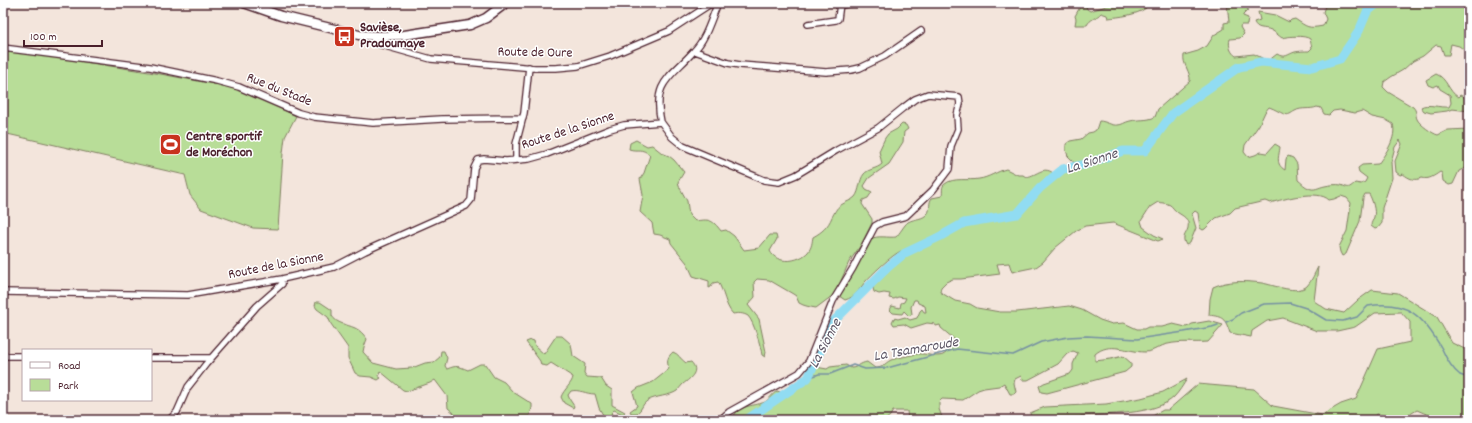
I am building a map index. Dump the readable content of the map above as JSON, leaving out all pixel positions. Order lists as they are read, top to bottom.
{
  "streets": {
    "street": ["Route de Oure", "Rue du Stade", "Route de la Sionne"]
  },
  "water": ["La Sionne", "La Tsamaroude"],
  "places": {
    "bus stop": ["Savièse, Pradoumaye"],
    "sports": ["Centre sportif de Moréchon"]
  },
  "legend": ["Road", "Park"],
  "scale_bar": "100 m"
}
